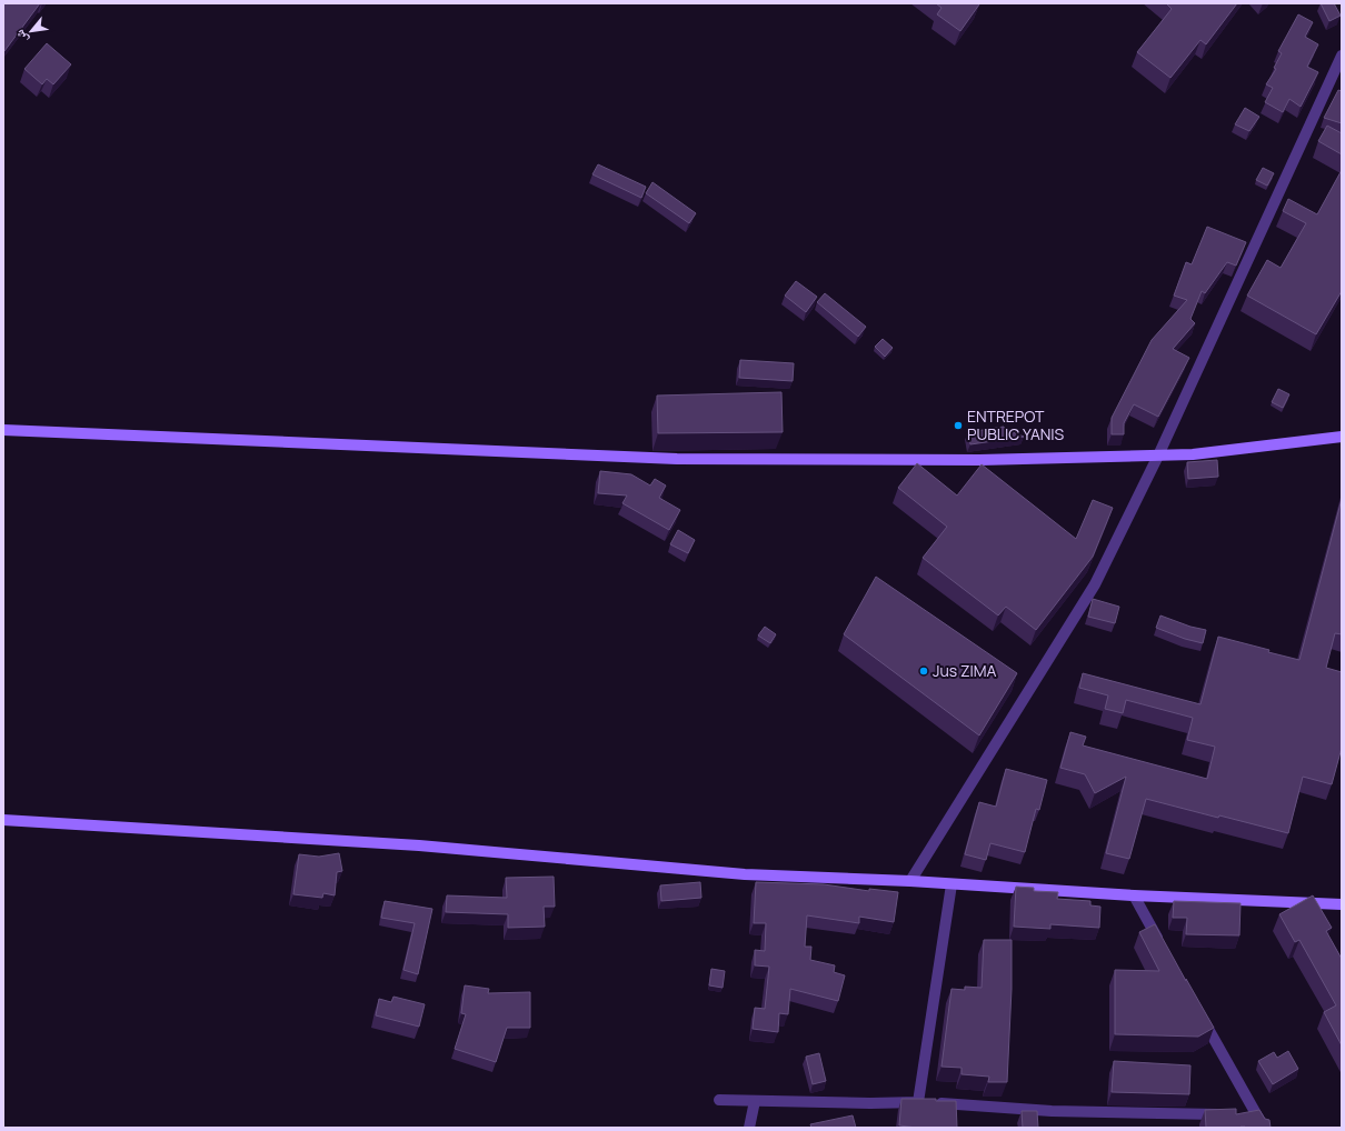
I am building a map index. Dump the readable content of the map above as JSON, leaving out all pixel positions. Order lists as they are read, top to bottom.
{
  "places": ["ENTREPOT PUBLIC YANIS", "Jus ZIMA"],
  "north": "bottom left"
}
